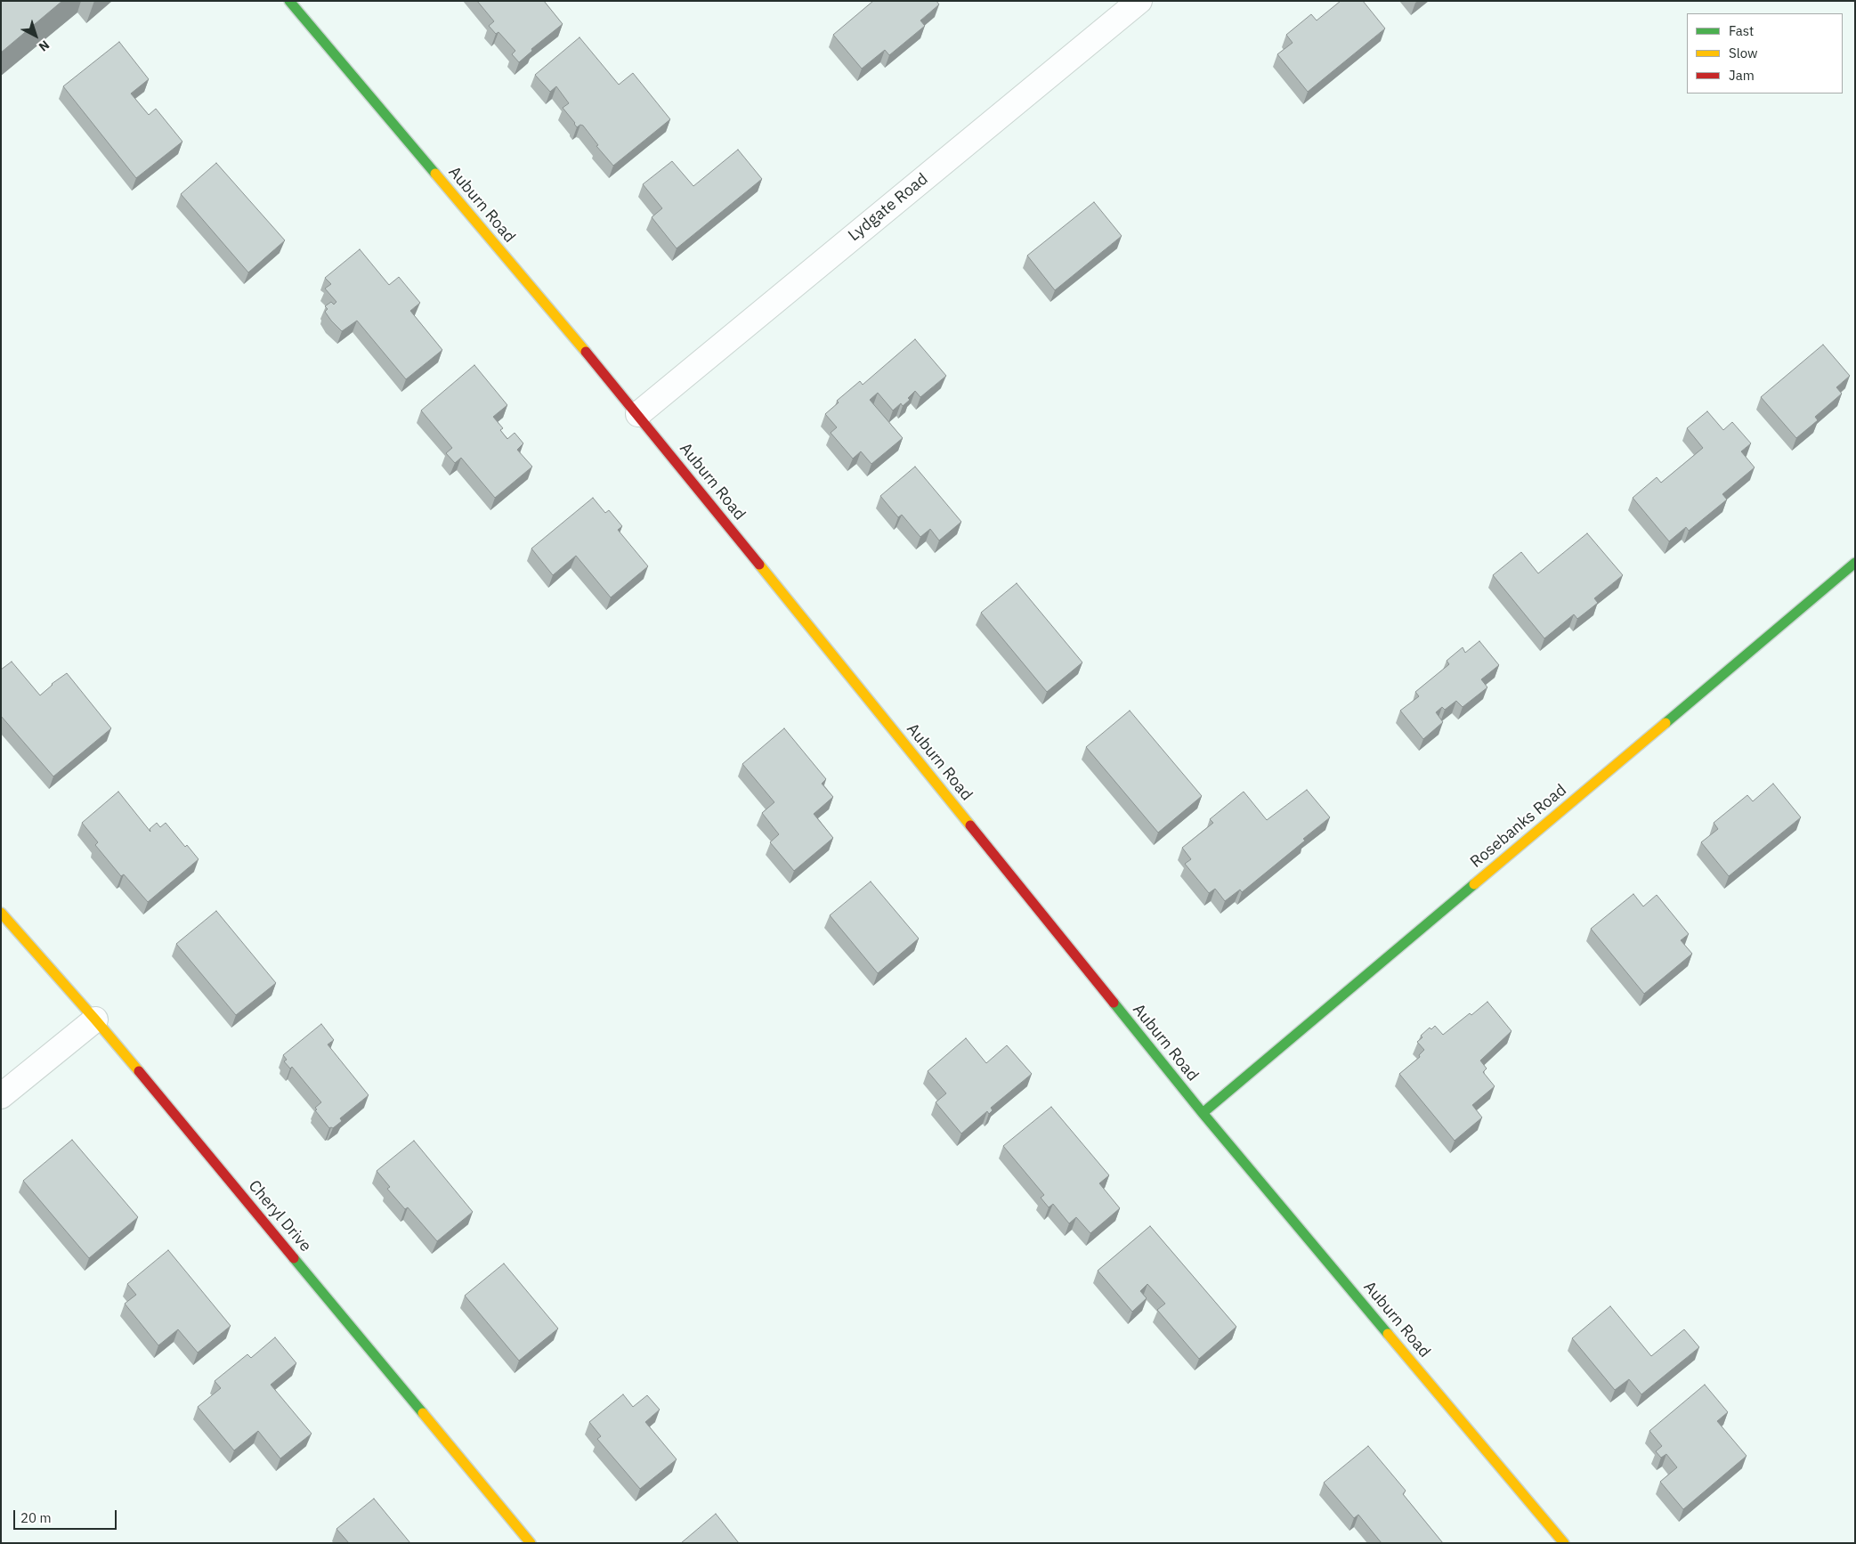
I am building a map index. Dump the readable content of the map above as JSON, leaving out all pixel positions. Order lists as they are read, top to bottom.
{
  "streets": {
    "street": [
      "Auburn Road",
      "Lydgate Road",
      "Rosebanks Road",
      "Cheryl Drive"
    ]
  },
  "crossings": [
    ["Auburn Road", "Lydgate Road"],
    ["Auburn Road", "Rosebanks Road"]
  ],
  "legend": ["Fast", "Slow", "Jam"],
  "scale_bar": "20 m",
  "north": "bottom right"
}
